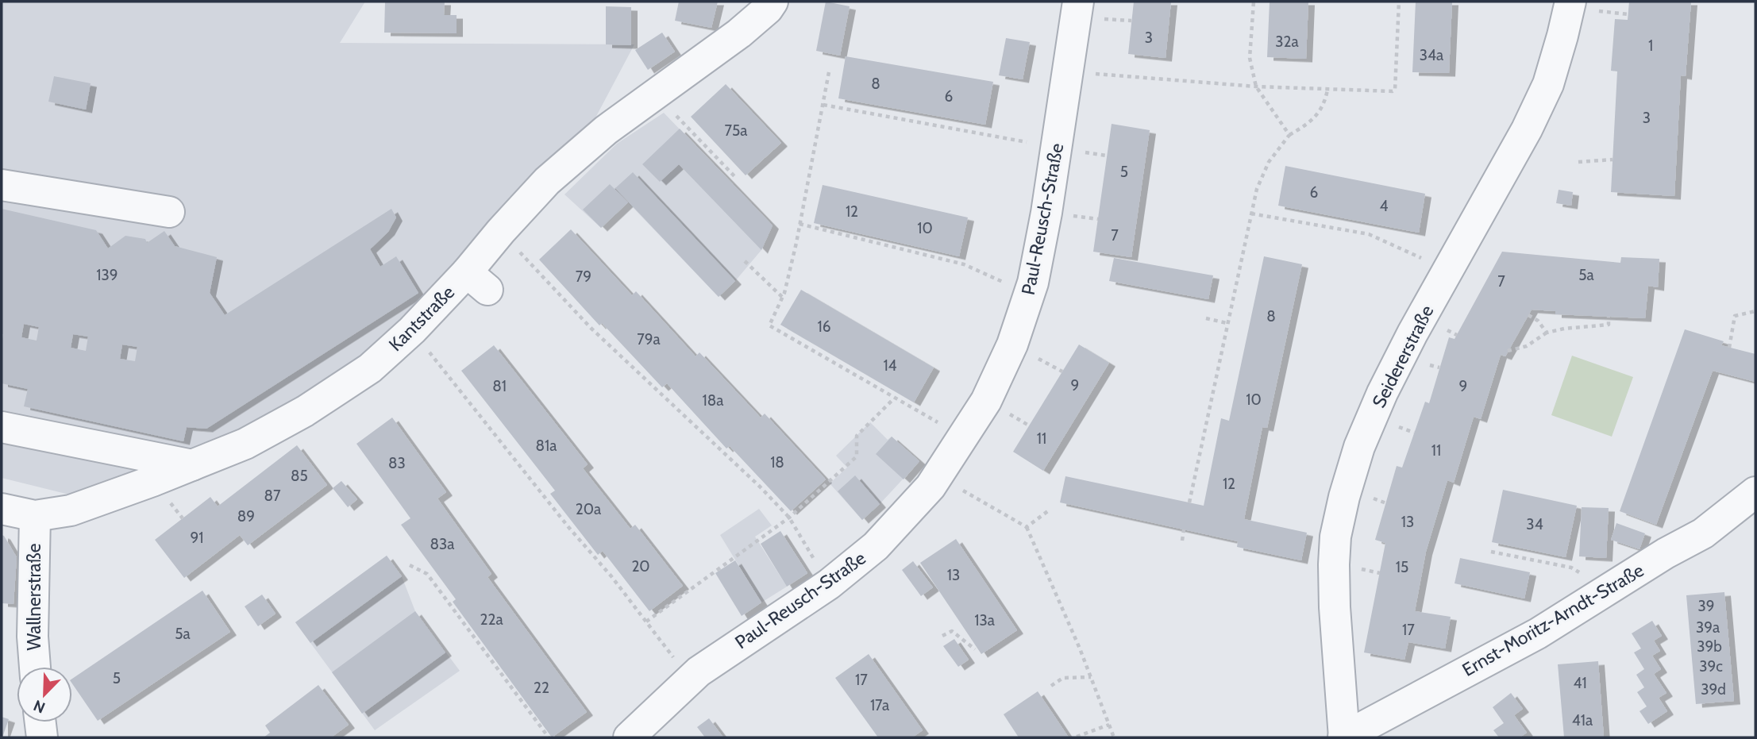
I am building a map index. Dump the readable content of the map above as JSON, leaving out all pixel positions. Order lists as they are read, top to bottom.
{
  "streets": {
    "street": [
      "Paul-Reusch-Straße",
      "Kantstraße",
      "Seidererstraße",
      "Wallnerstraße",
      "Ernst-Moritz-Arndt-Straße"
    ]
  },
  "crossings": [
    ["Kantstraße", "Wallnerstraße"],
    ["Seidererstraße", "Ernst-Moritz-Arndt-Straße"]
  ],
  "house_numbers": [
    "3",
    "32a",
    "1",
    "34a",
    "8",
    "6",
    "3",
    "75a",
    "5",
    "6",
    "4",
    "12",
    "10",
    "7",
    "139",
    "5a",
    "79",
    "7",
    "8",
    "16",
    "79a",
    "14",
    "9",
    "81",
    "9",
    "10",
    "18a",
    "11",
    "81a",
    "11",
    "18",
    "83",
    "85",
    "12",
    "87",
    "20a",
    "89",
    "13",
    "34",
    "91",
    "83a",
    "20",
    "15",
    "13",
    "39",
    "22a",
    "13a",
    "39a",
    "17",
    "5a",
    "39b",
    "39c",
    "5",
    "17",
    "41",
    "22",
    "39d",
    "17a",
    "41a"
  ],
  "north": "bottom left"
}
